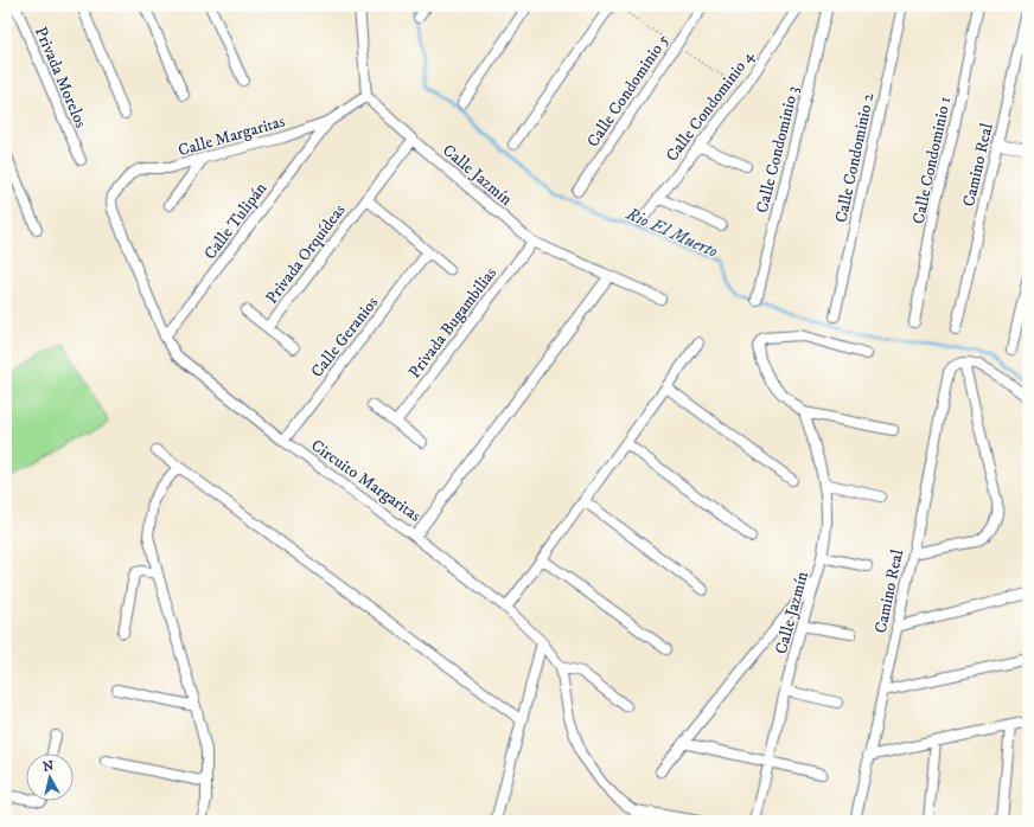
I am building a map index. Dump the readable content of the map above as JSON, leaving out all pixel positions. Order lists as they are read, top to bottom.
{
  "streets": {
    "street": [
      "Privada Morelos",
      "Calle Condominio 5",
      "Calle Condominio 4",
      "Calle Margaritas",
      "Calle Condominio 3",
      "Calle Condominio 2",
      "Calle Condominio 1",
      "Camino Real",
      "Calle Jazmín",
      "Calle Tulipán",
      "Privada Orquídeas",
      "Privada Bugambilias",
      "Calle Geranios",
      "Circuito Margaritas"
    ]
  },
  "crossings": [
    ["Calle Margaritas", "Calle Jazmín"],
    ["Calle Margaritas", "Calle Tulipán"],
    ["Calle Margaritas", "Circuito Margaritas"],
    ["Calle Jazmín", "Privada Orquídeas"],
    ["Calle Jazmín", "Privada Bugambilias"],
    ["Calle Jazmín", "Circuito Margaritas"],
    ["Calle Tulipán", "Circuito Margaritas"],
    ["Calle Geranios", "Circuito Margaritas"]
  ],
  "water": ["Rio El Muerto"],
  "north": "top"
}
